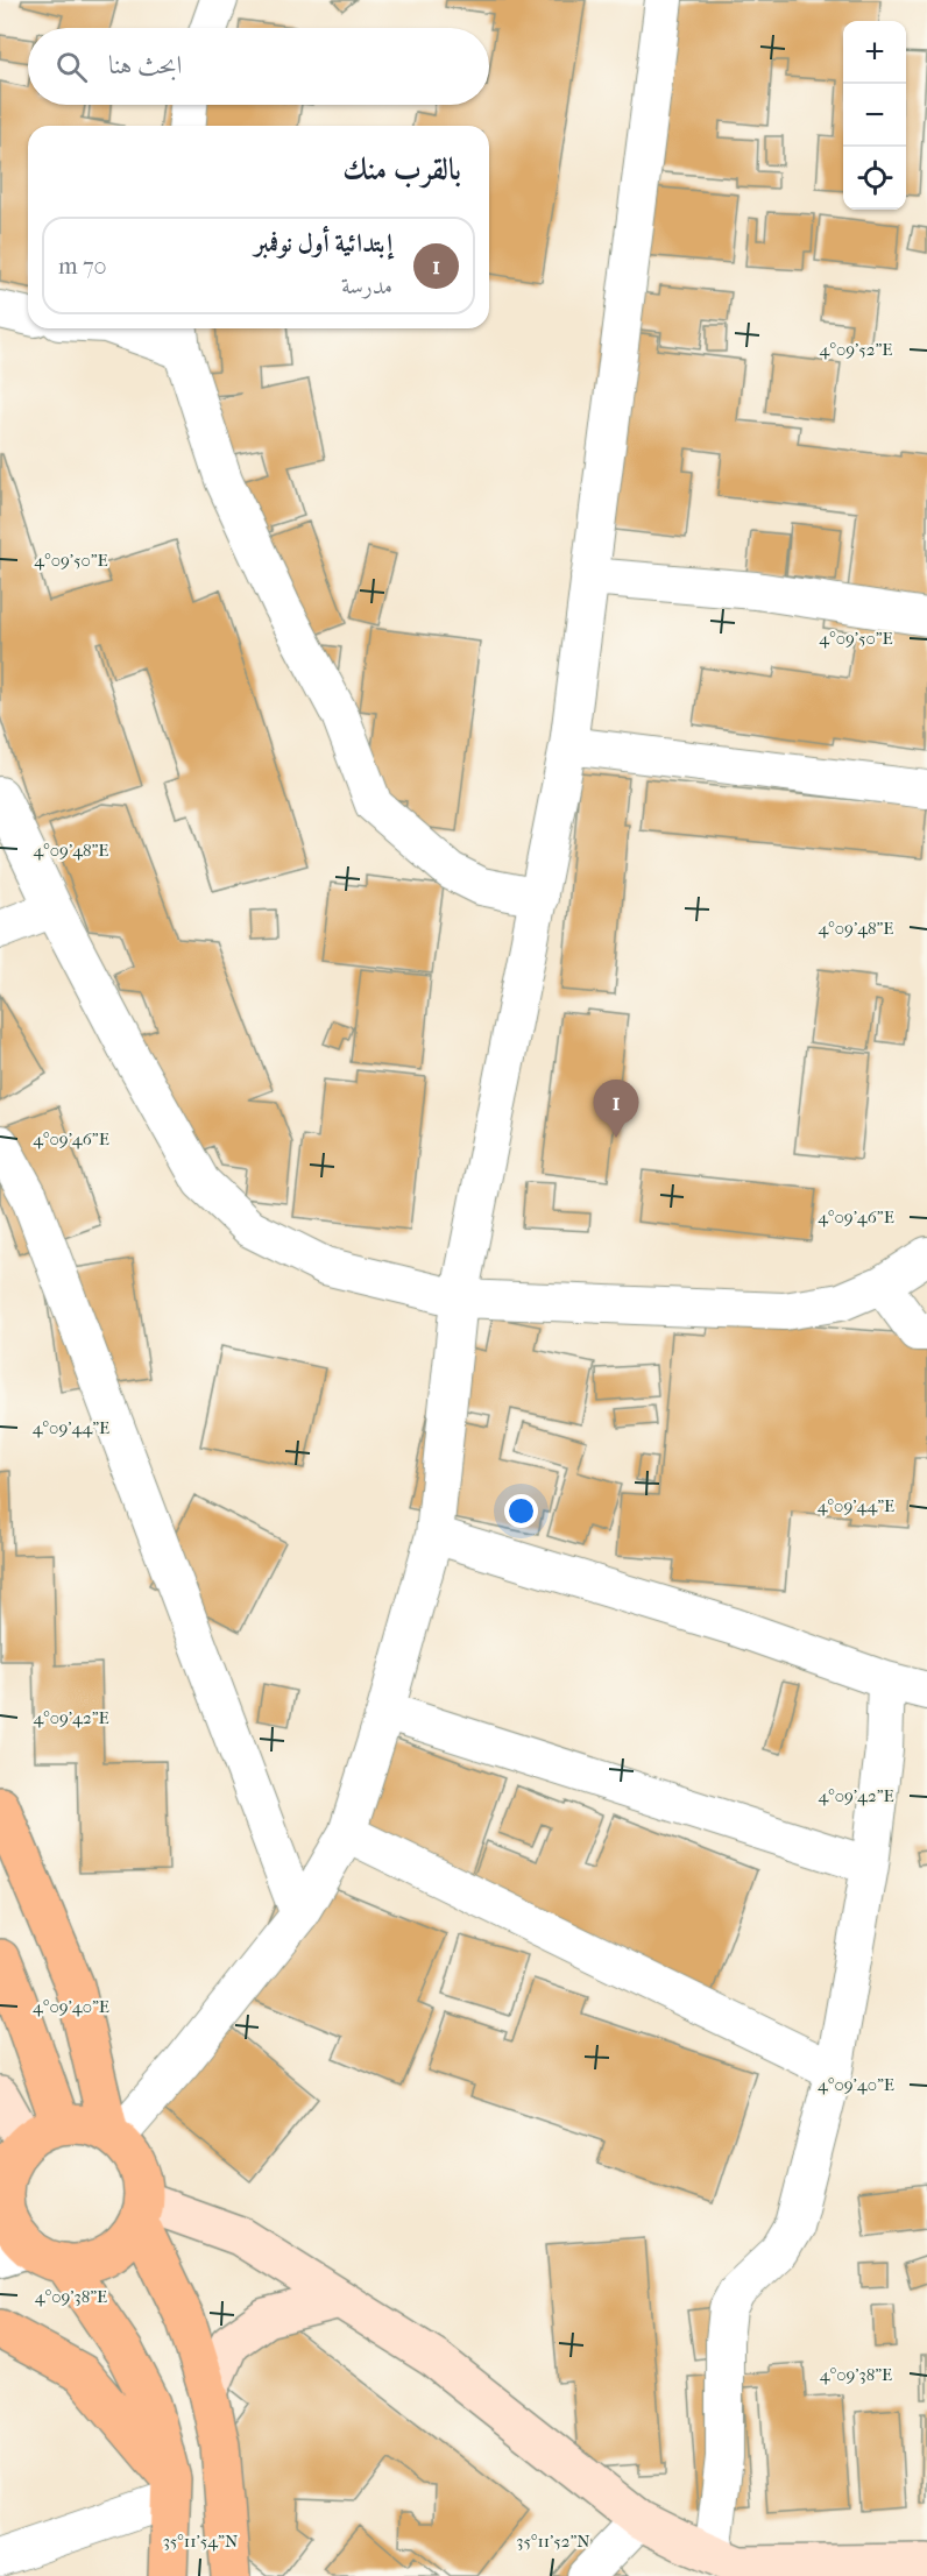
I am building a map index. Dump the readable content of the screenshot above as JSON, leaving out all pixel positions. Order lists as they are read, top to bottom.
{
  "page": {
    "map_buttons": ["+", "−"],
    "search": "ابحث هنا",
    "heading": "بالقرب منك",
    "list": [
      {
        "mark": "1",
        "name": "إبتدائية أول نوفمبر",
        "note": "مدرسة",
        "value": "70 m"
      }
    ],
    "pins": "1"
  },
  "coordinates": [
    "4°09'52\"E",
    "4°09'50\"E",
    "4°09'48\"E",
    "4°09'46\"E",
    "4°09'44\"E",
    "4°09'42\"E",
    "4°09'40\"E",
    "4°09'38\"E",
    "35°11'54\"N",
    "35°11'52\"N"
  ]
}
